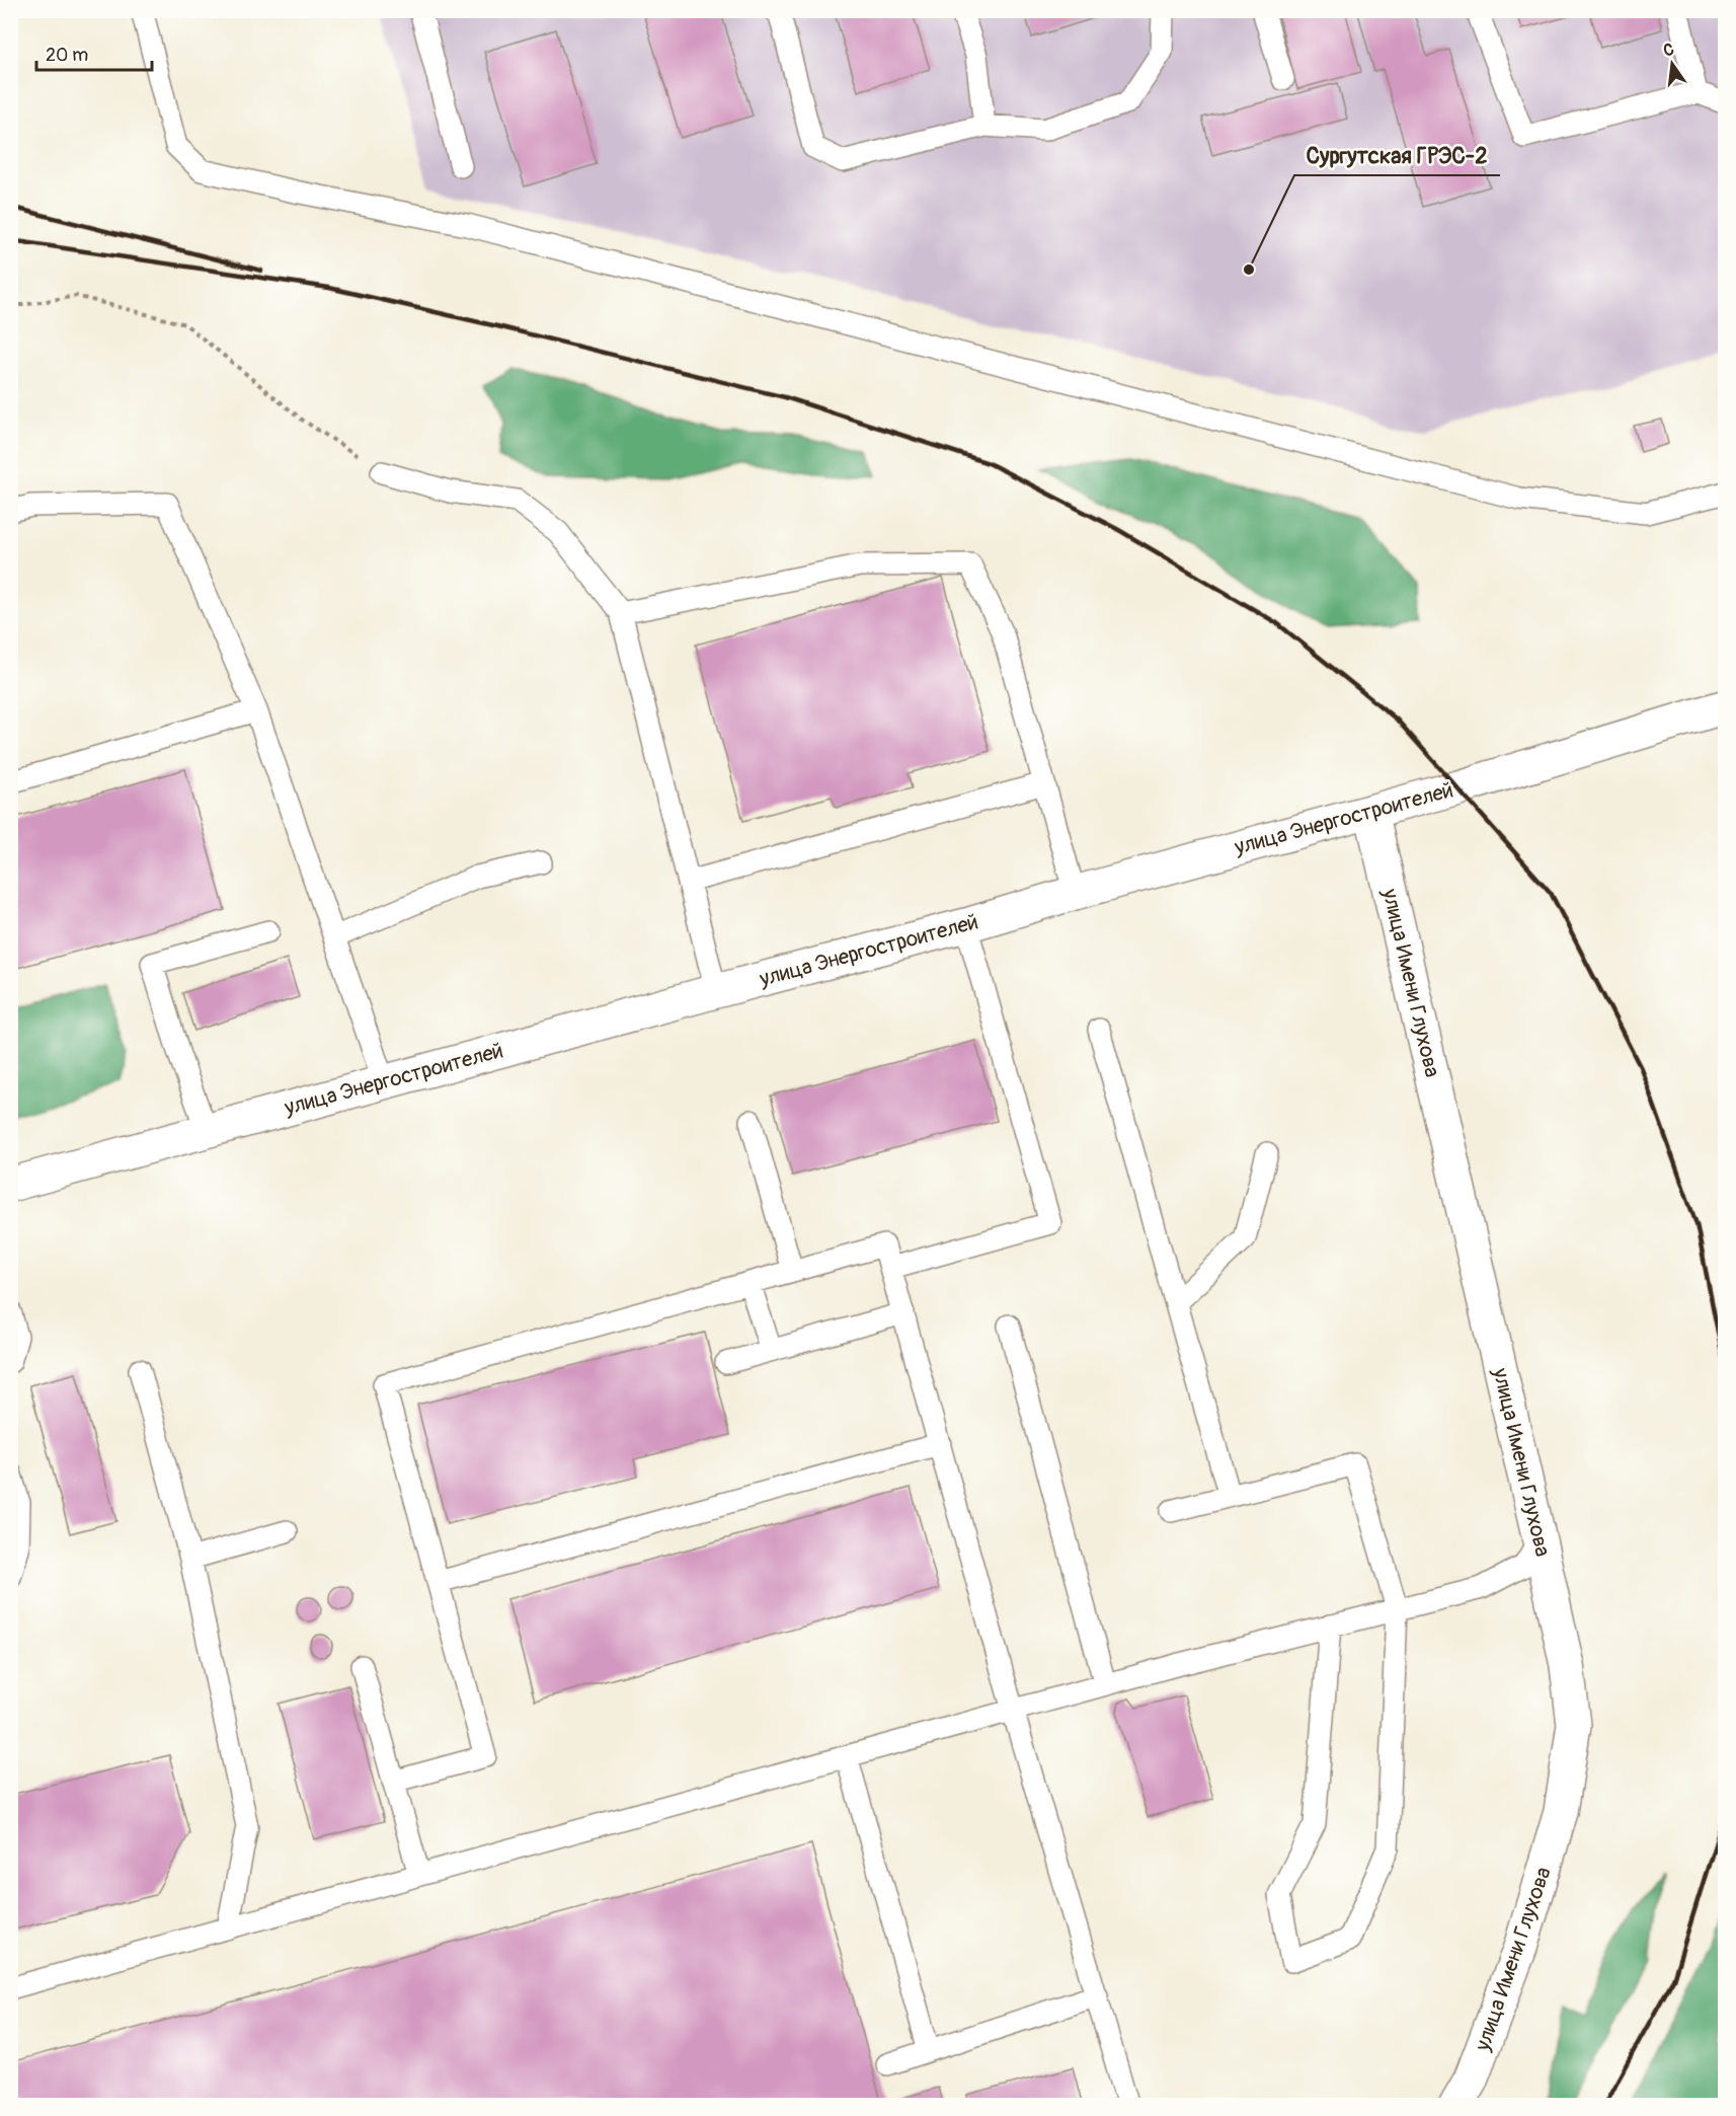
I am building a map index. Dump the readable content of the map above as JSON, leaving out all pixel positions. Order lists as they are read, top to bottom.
{
  "streets": {
    "main road": ["улица Энергостроителей", "улица Имени Глухова"]
  },
  "crossings": [
    ["улица Энергостроителей", "улица Имени Глухова"]
  ],
  "places": ["Сургутская ГРЭС-2"],
  "scale_bar": "20 m",
  "north": "top"
}
